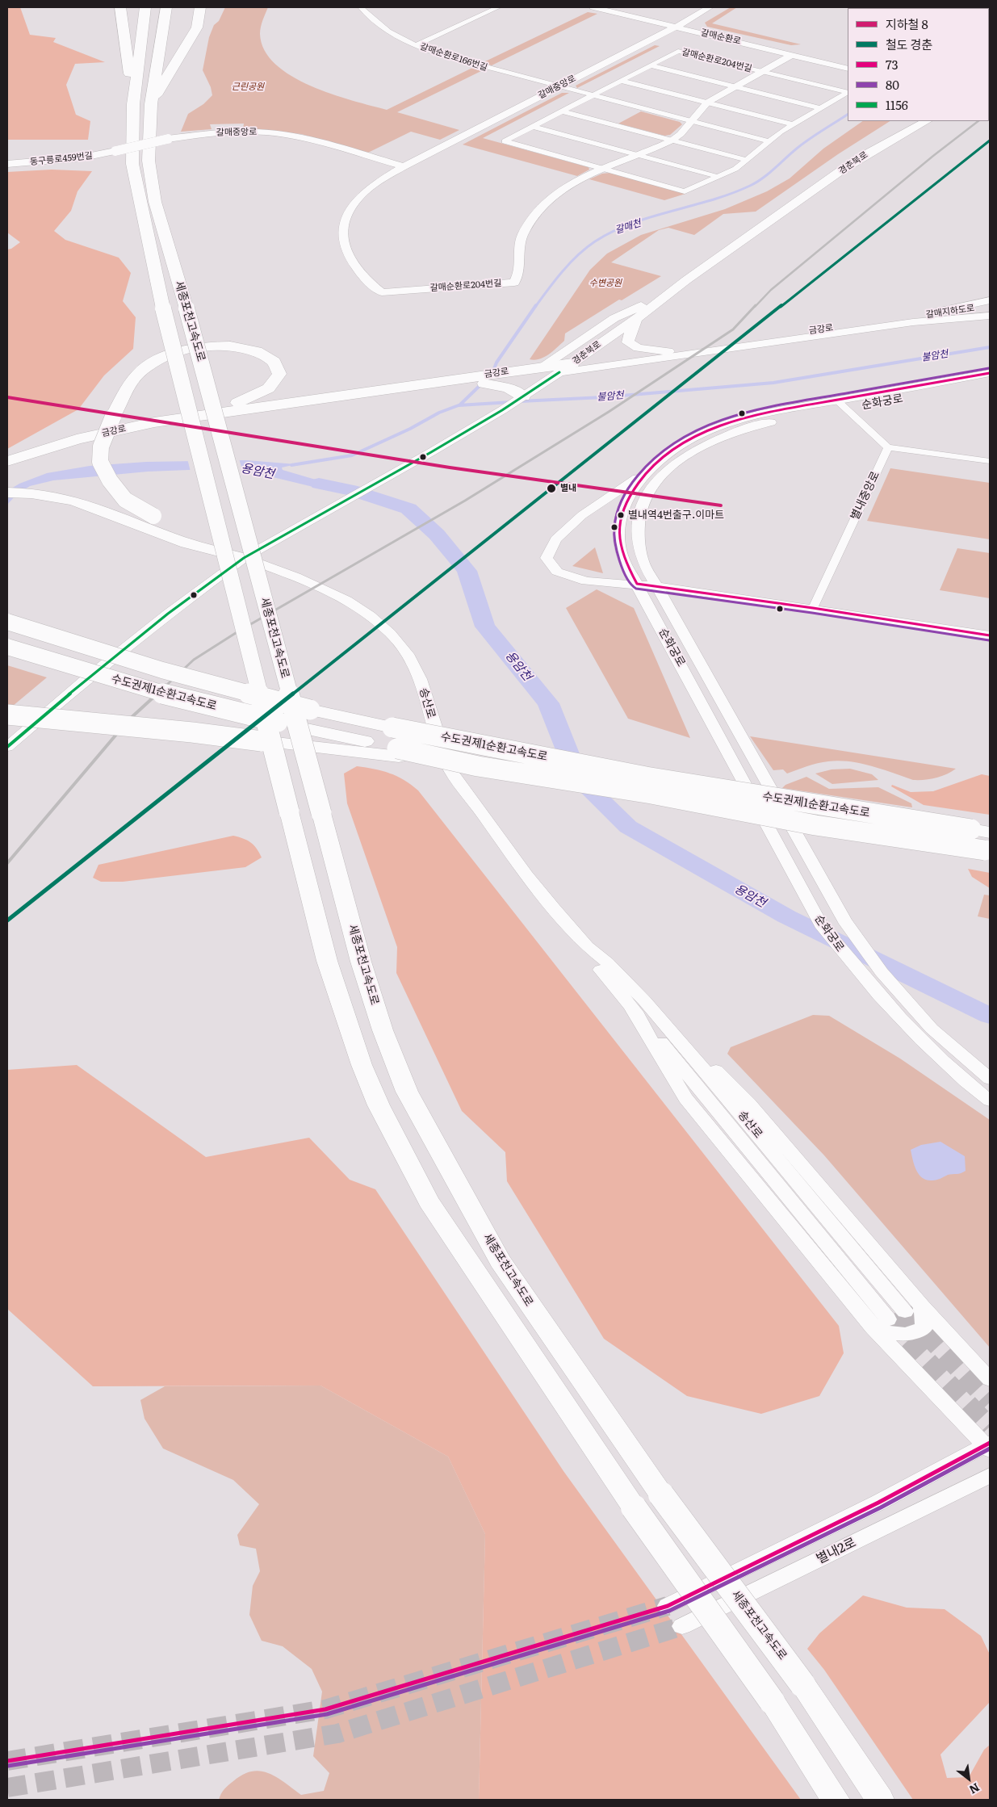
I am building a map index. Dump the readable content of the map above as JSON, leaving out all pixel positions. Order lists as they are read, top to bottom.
{
  "streets": {
    "highway": ["세종포천고속도로", "금강로", "수도권제1순환고속도로"],
    "main road": ["경춘북로"],
    "street": [
      "갈매순환로",
      "갈매순환로166번길",
      "갈매순환로204번길",
      "갈매중앙로",
      "동구릉로459번길",
      "갈매지하도로",
      "순화궁로",
      "별내중앙로",
      "송산로",
      "별내2로"
    ]
  },
  "crossings": [
    ["갈매순환로", "갈매순환로204번길"],
    ["갈매순환로", "갈매중앙로"],
    ["갈매순환로166번길", "갈매순환로204번길"],
    ["갈매순환로166번길", "갈매중앙로"],
    ["갈매순환로204번길", "갈매중앙로"],
    ["갈매중앙로", "동구릉로459번길"],
    ["경춘북로", "금강로"],
    ["경춘북로", "송산로"],
    ["갈매지하도로", "금강로"]
  ],
  "water": ["갈매천", "불암천", "용암천"],
  "parks": ["근린공원", "수변공원"],
  "places": ["별내", "별내역4번출구.이마트"],
  "lines": [
    "rail line 경춘",
    "transit line 80",
    "transit line 1156",
    "transit line 73",
    "metro line 8"
  ],
  "legend": [
    "지하철 8",
    "철도 경춘",
    "73",
    "80",
    "1156"
  ],
  "north": "bottom right"
}
